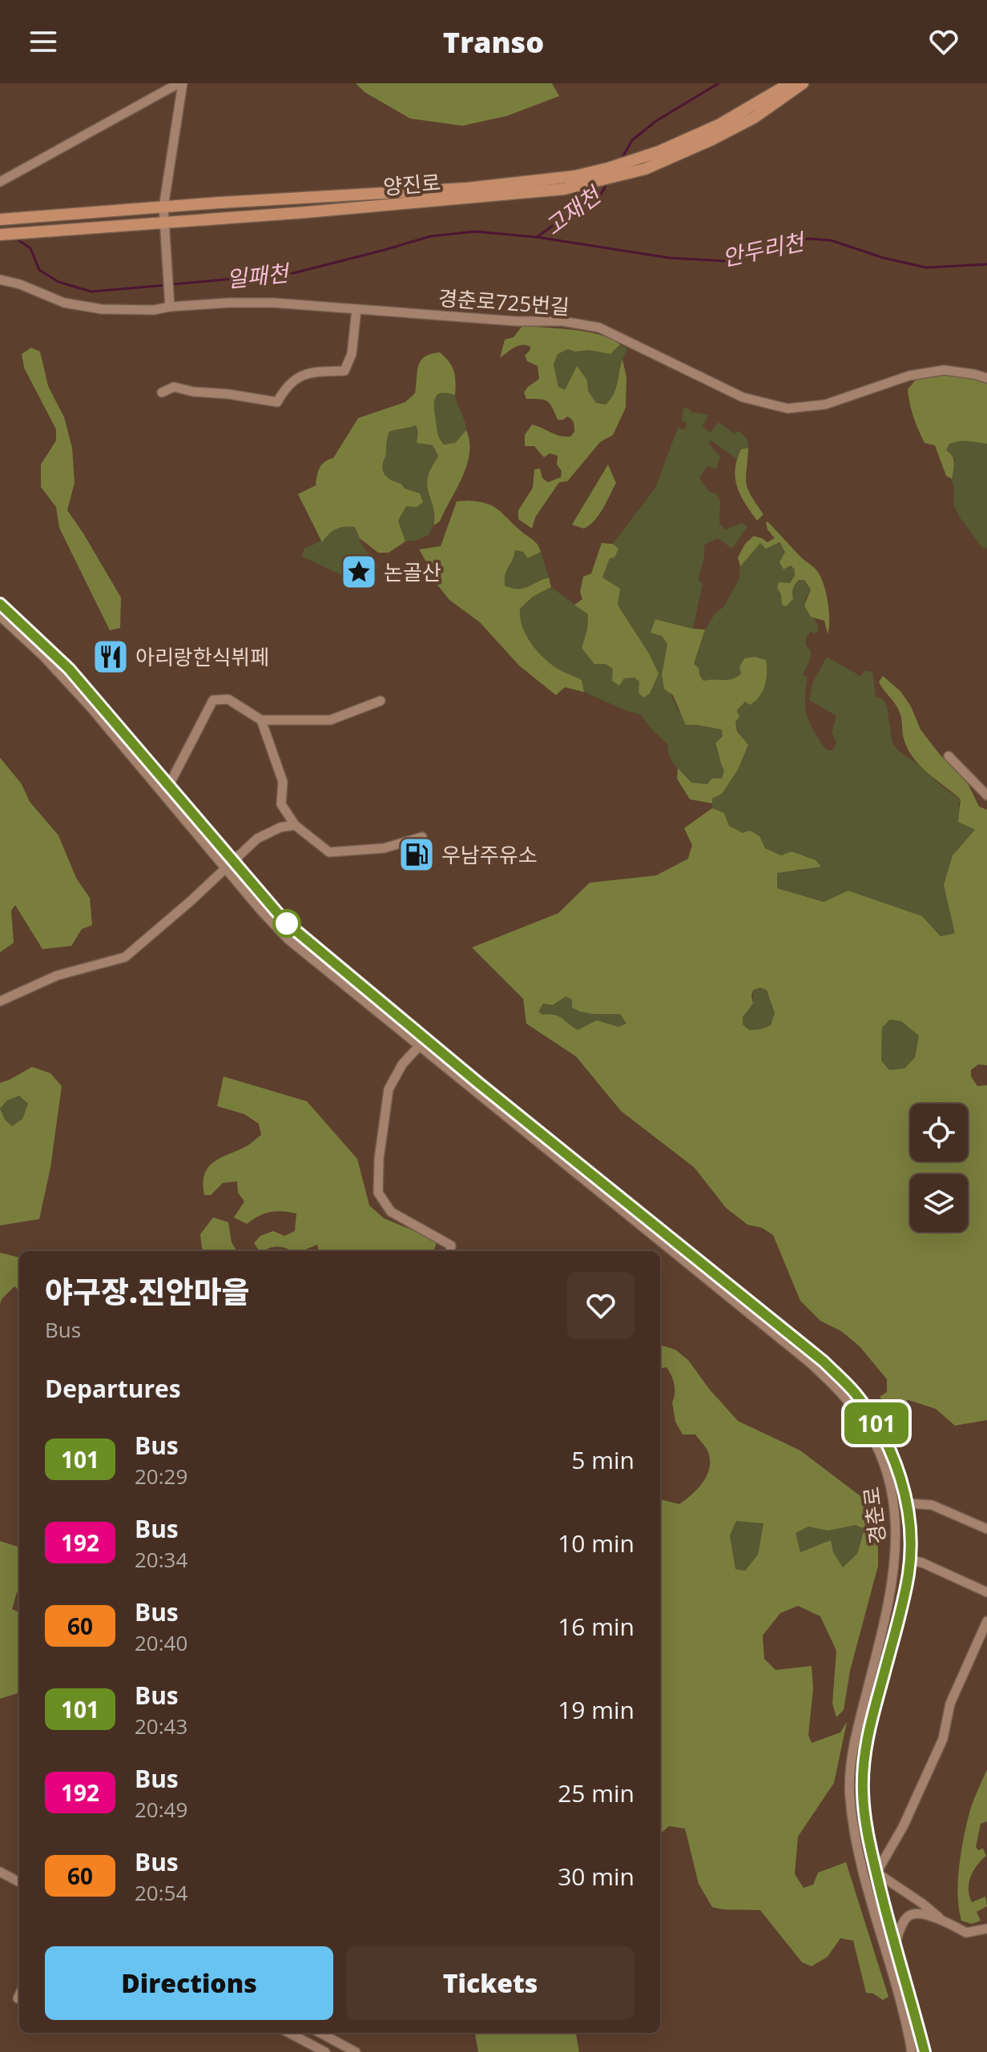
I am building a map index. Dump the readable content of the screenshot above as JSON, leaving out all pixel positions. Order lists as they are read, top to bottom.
{
  "streets": {
    "main road": ["양진로"],
    "street": ["경춘로725번길", "경춘로"]
  },
  "water": ["고재천", "안두리천", "일패천"],
  "places": {
    "place": ["논골산"],
    "restaurant": ["아리랑한식뷔페"],
    "fuel station": ["우남주유소"]
  },
  "lines": ["bus line 101"],
  "page": {
    "header": "Transo",
    "on_map": "101",
    "heading": [
      ["야구장.진안마을", "Bus"],
      "Departures"
    ],
    "list": [
      {
        "mark": "101",
        "name": "Bus",
        "note": "20:29",
        "value": "5 min"
      },
      {
        "mark": "192",
        "name": "Bus",
        "note": "20:34",
        "value": "10 min"
      },
      {
        "mark": "60",
        "name": "Bus",
        "note": "20:40",
        "value": "16 min"
      },
      {
        "mark": "101",
        "name": "Bus",
        "note": "20:43",
        "value": "19 min"
      },
      {
        "mark": "192",
        "name": "Bus",
        "note": "20:49",
        "value": "25 min"
      },
      {
        "mark": "60",
        "name": "Bus",
        "note": "20:54",
        "value": "30 min"
      }
    ],
    "buttons": ["Directions", "Tickets"]
  }
}
